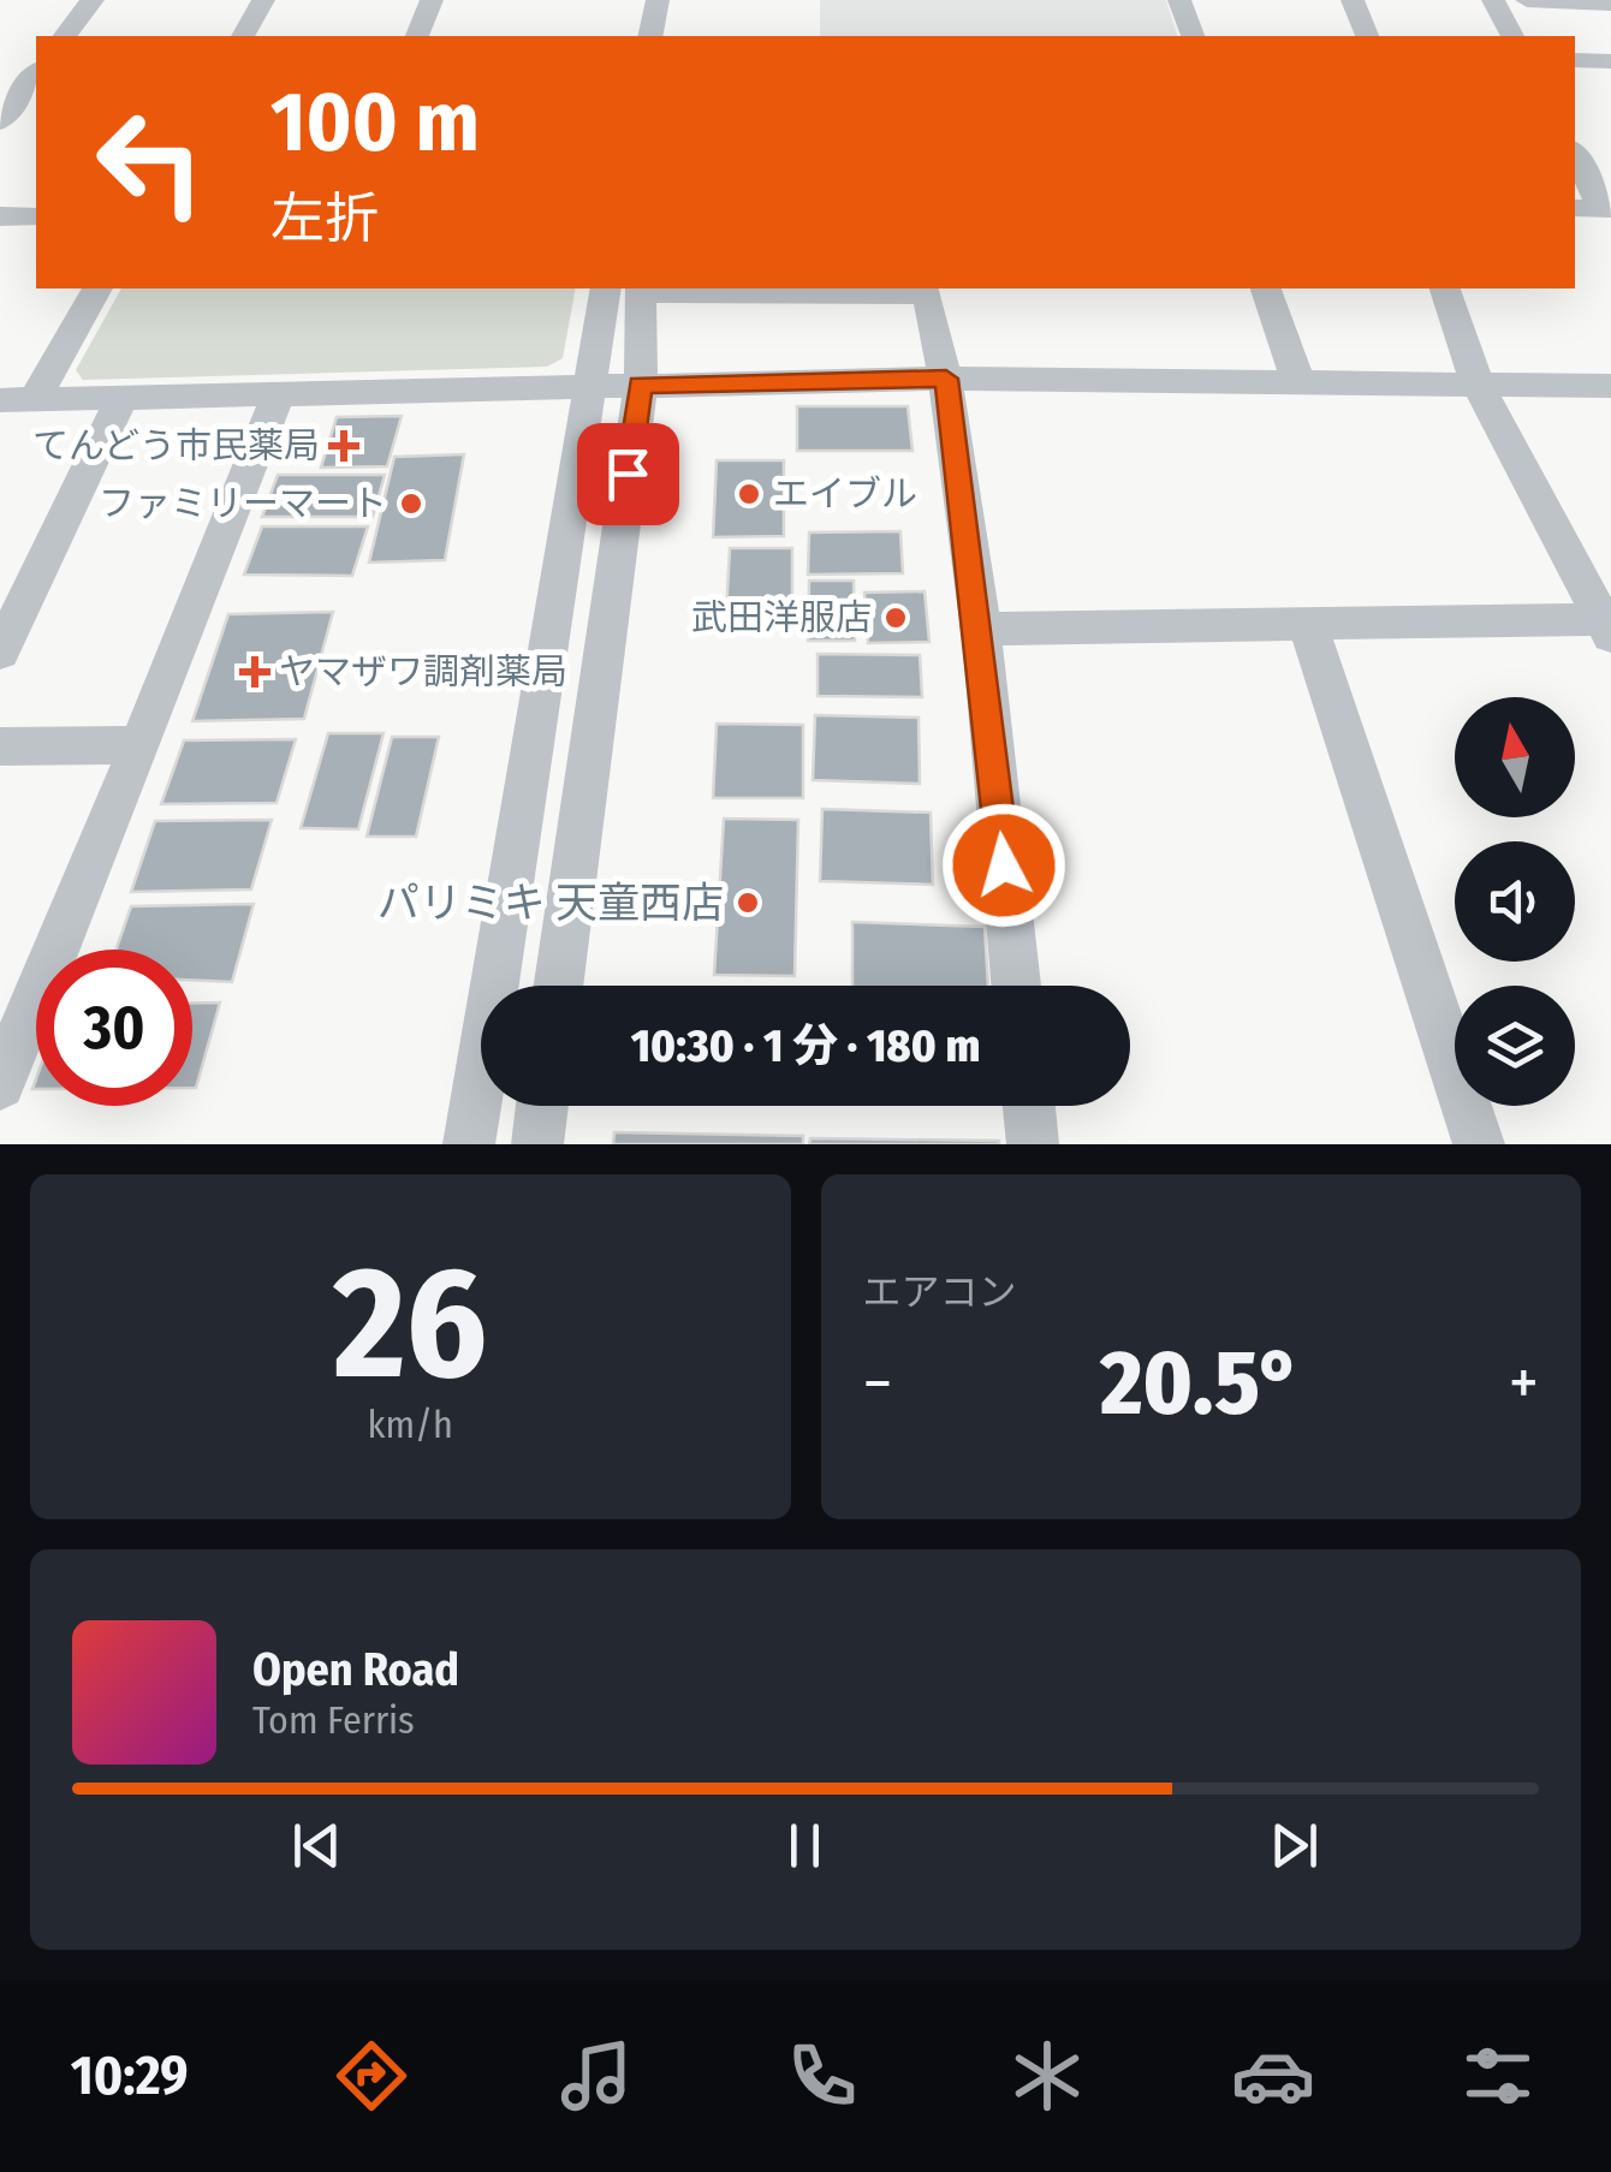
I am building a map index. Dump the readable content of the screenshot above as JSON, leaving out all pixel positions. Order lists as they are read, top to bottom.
{
  "places": {
    "health": ["てんどう市民薬局", "ヤマザワ調剤薬局"],
    "other": [
      "エイブル",
      "ファミリーマート",
      "武田洋服店",
      "パリミキ 天童西店"
    ]
  },
  "north": "top",
  "page": {
    "turn": ["100 m", "左折"],
    "limit": "30",
    "trip": "10:30 · 1 分 · 180 m",
    "tile": [
      ["26", "km/h"],
      "エアコン"
    ],
    "heat": ["−", "20.5°", "+"],
    "song": ["Open Road", "Tom Ferris"],
    "tabs": "10:29"
  }
}
